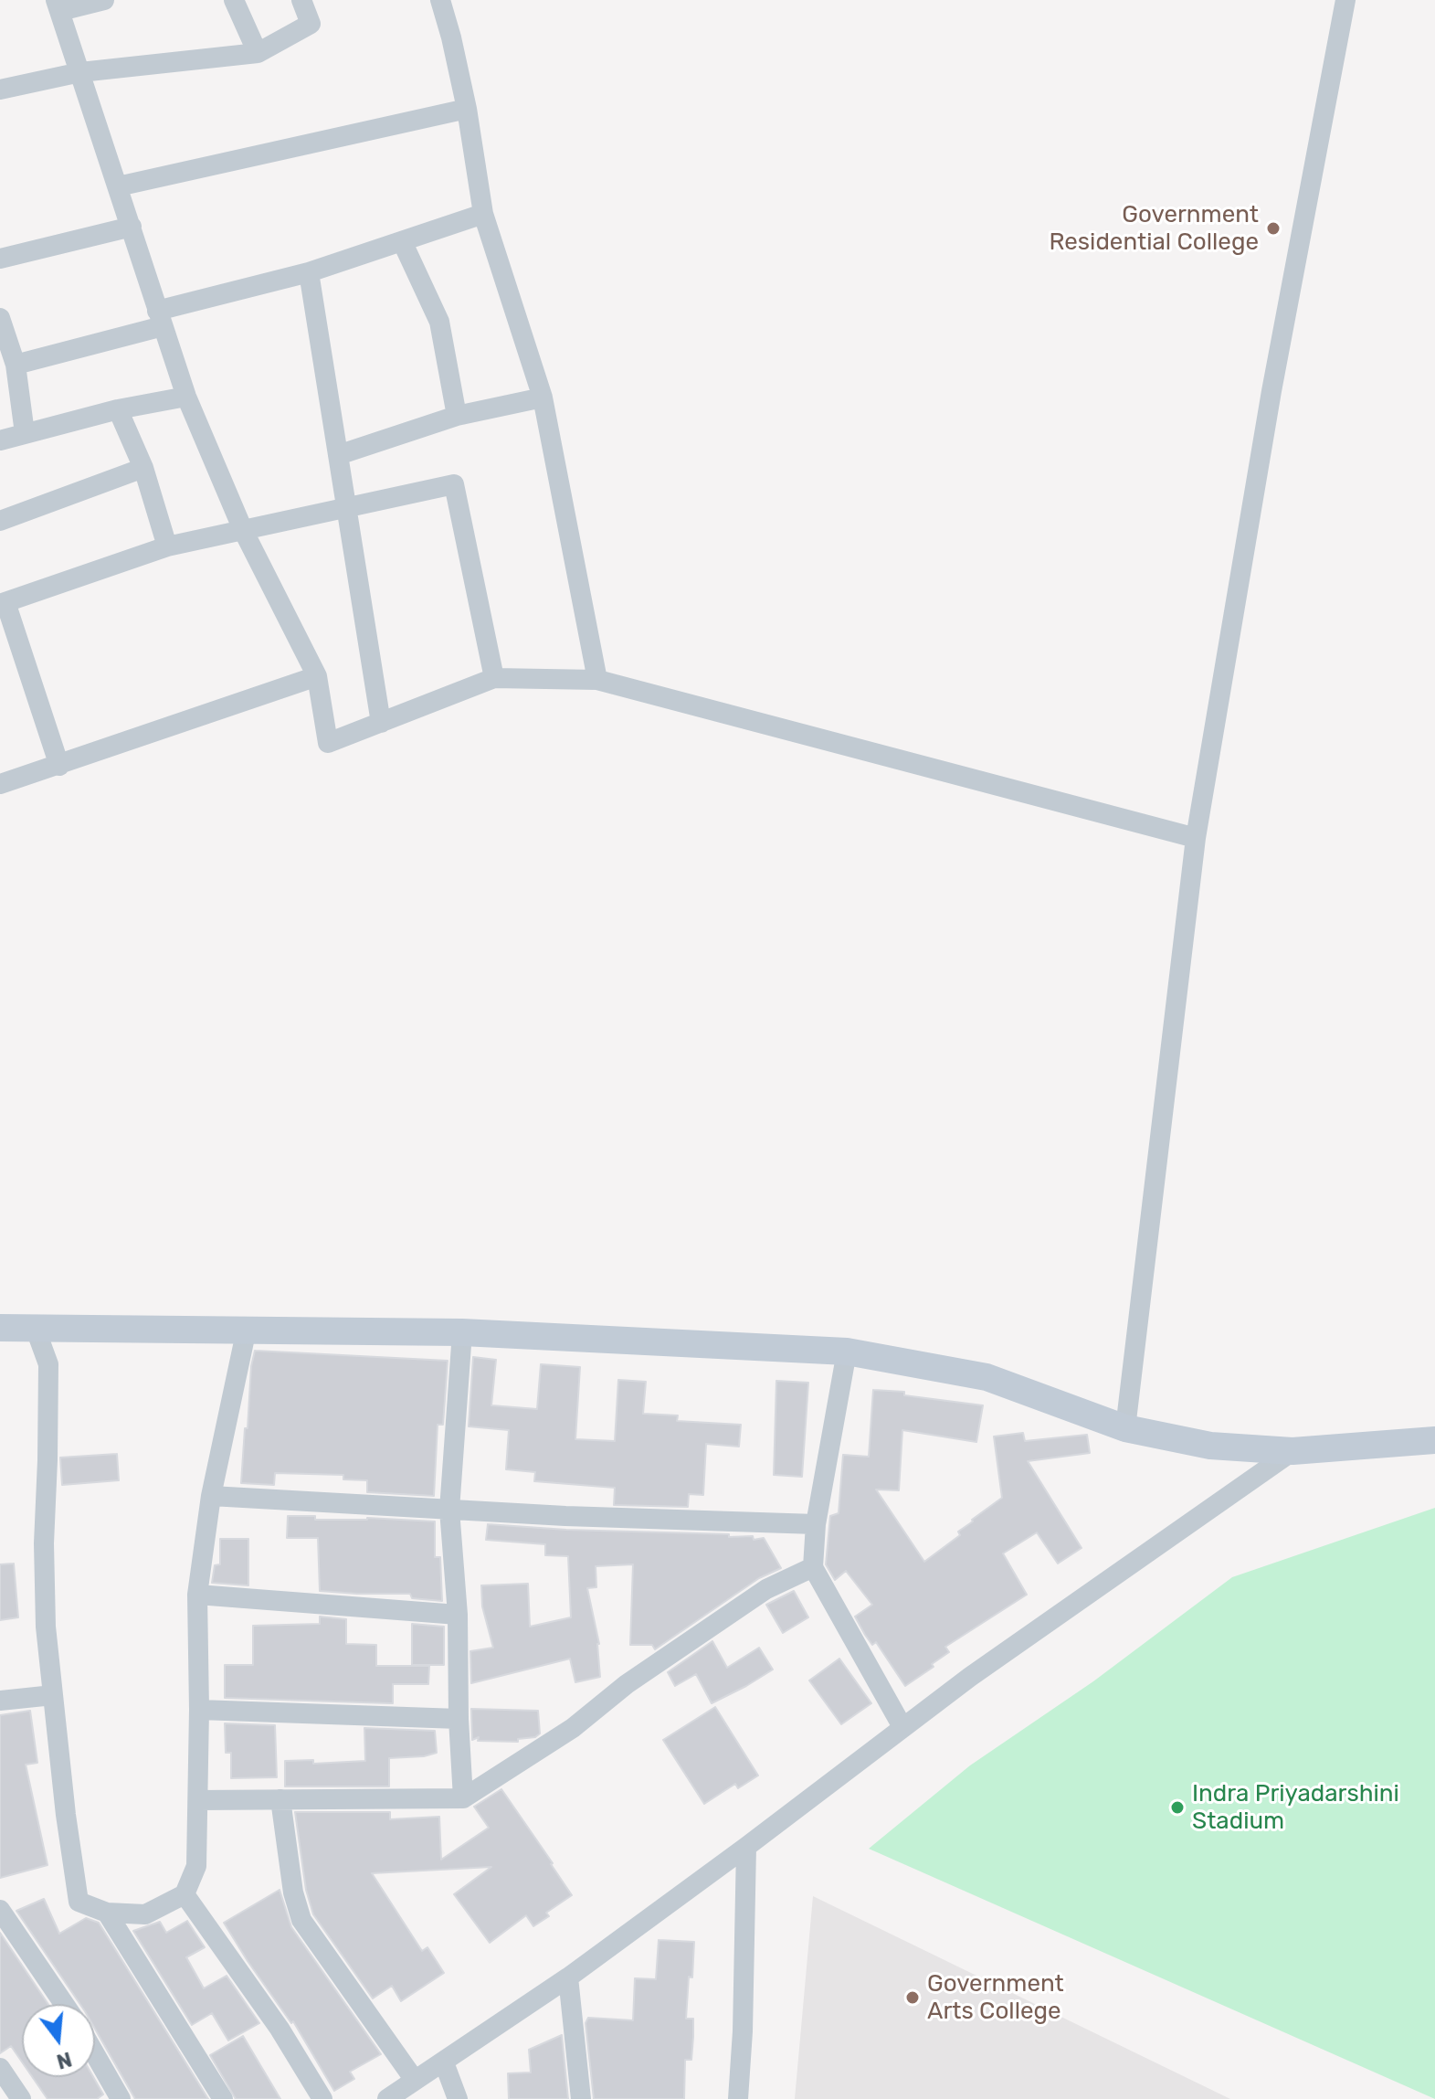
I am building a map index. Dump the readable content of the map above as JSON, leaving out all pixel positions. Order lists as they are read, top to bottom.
{
  "places": ["Government Residential College", "Indra Priyadarshini Stadium", "Government Arts College"],
  "north": "bottom"
}
